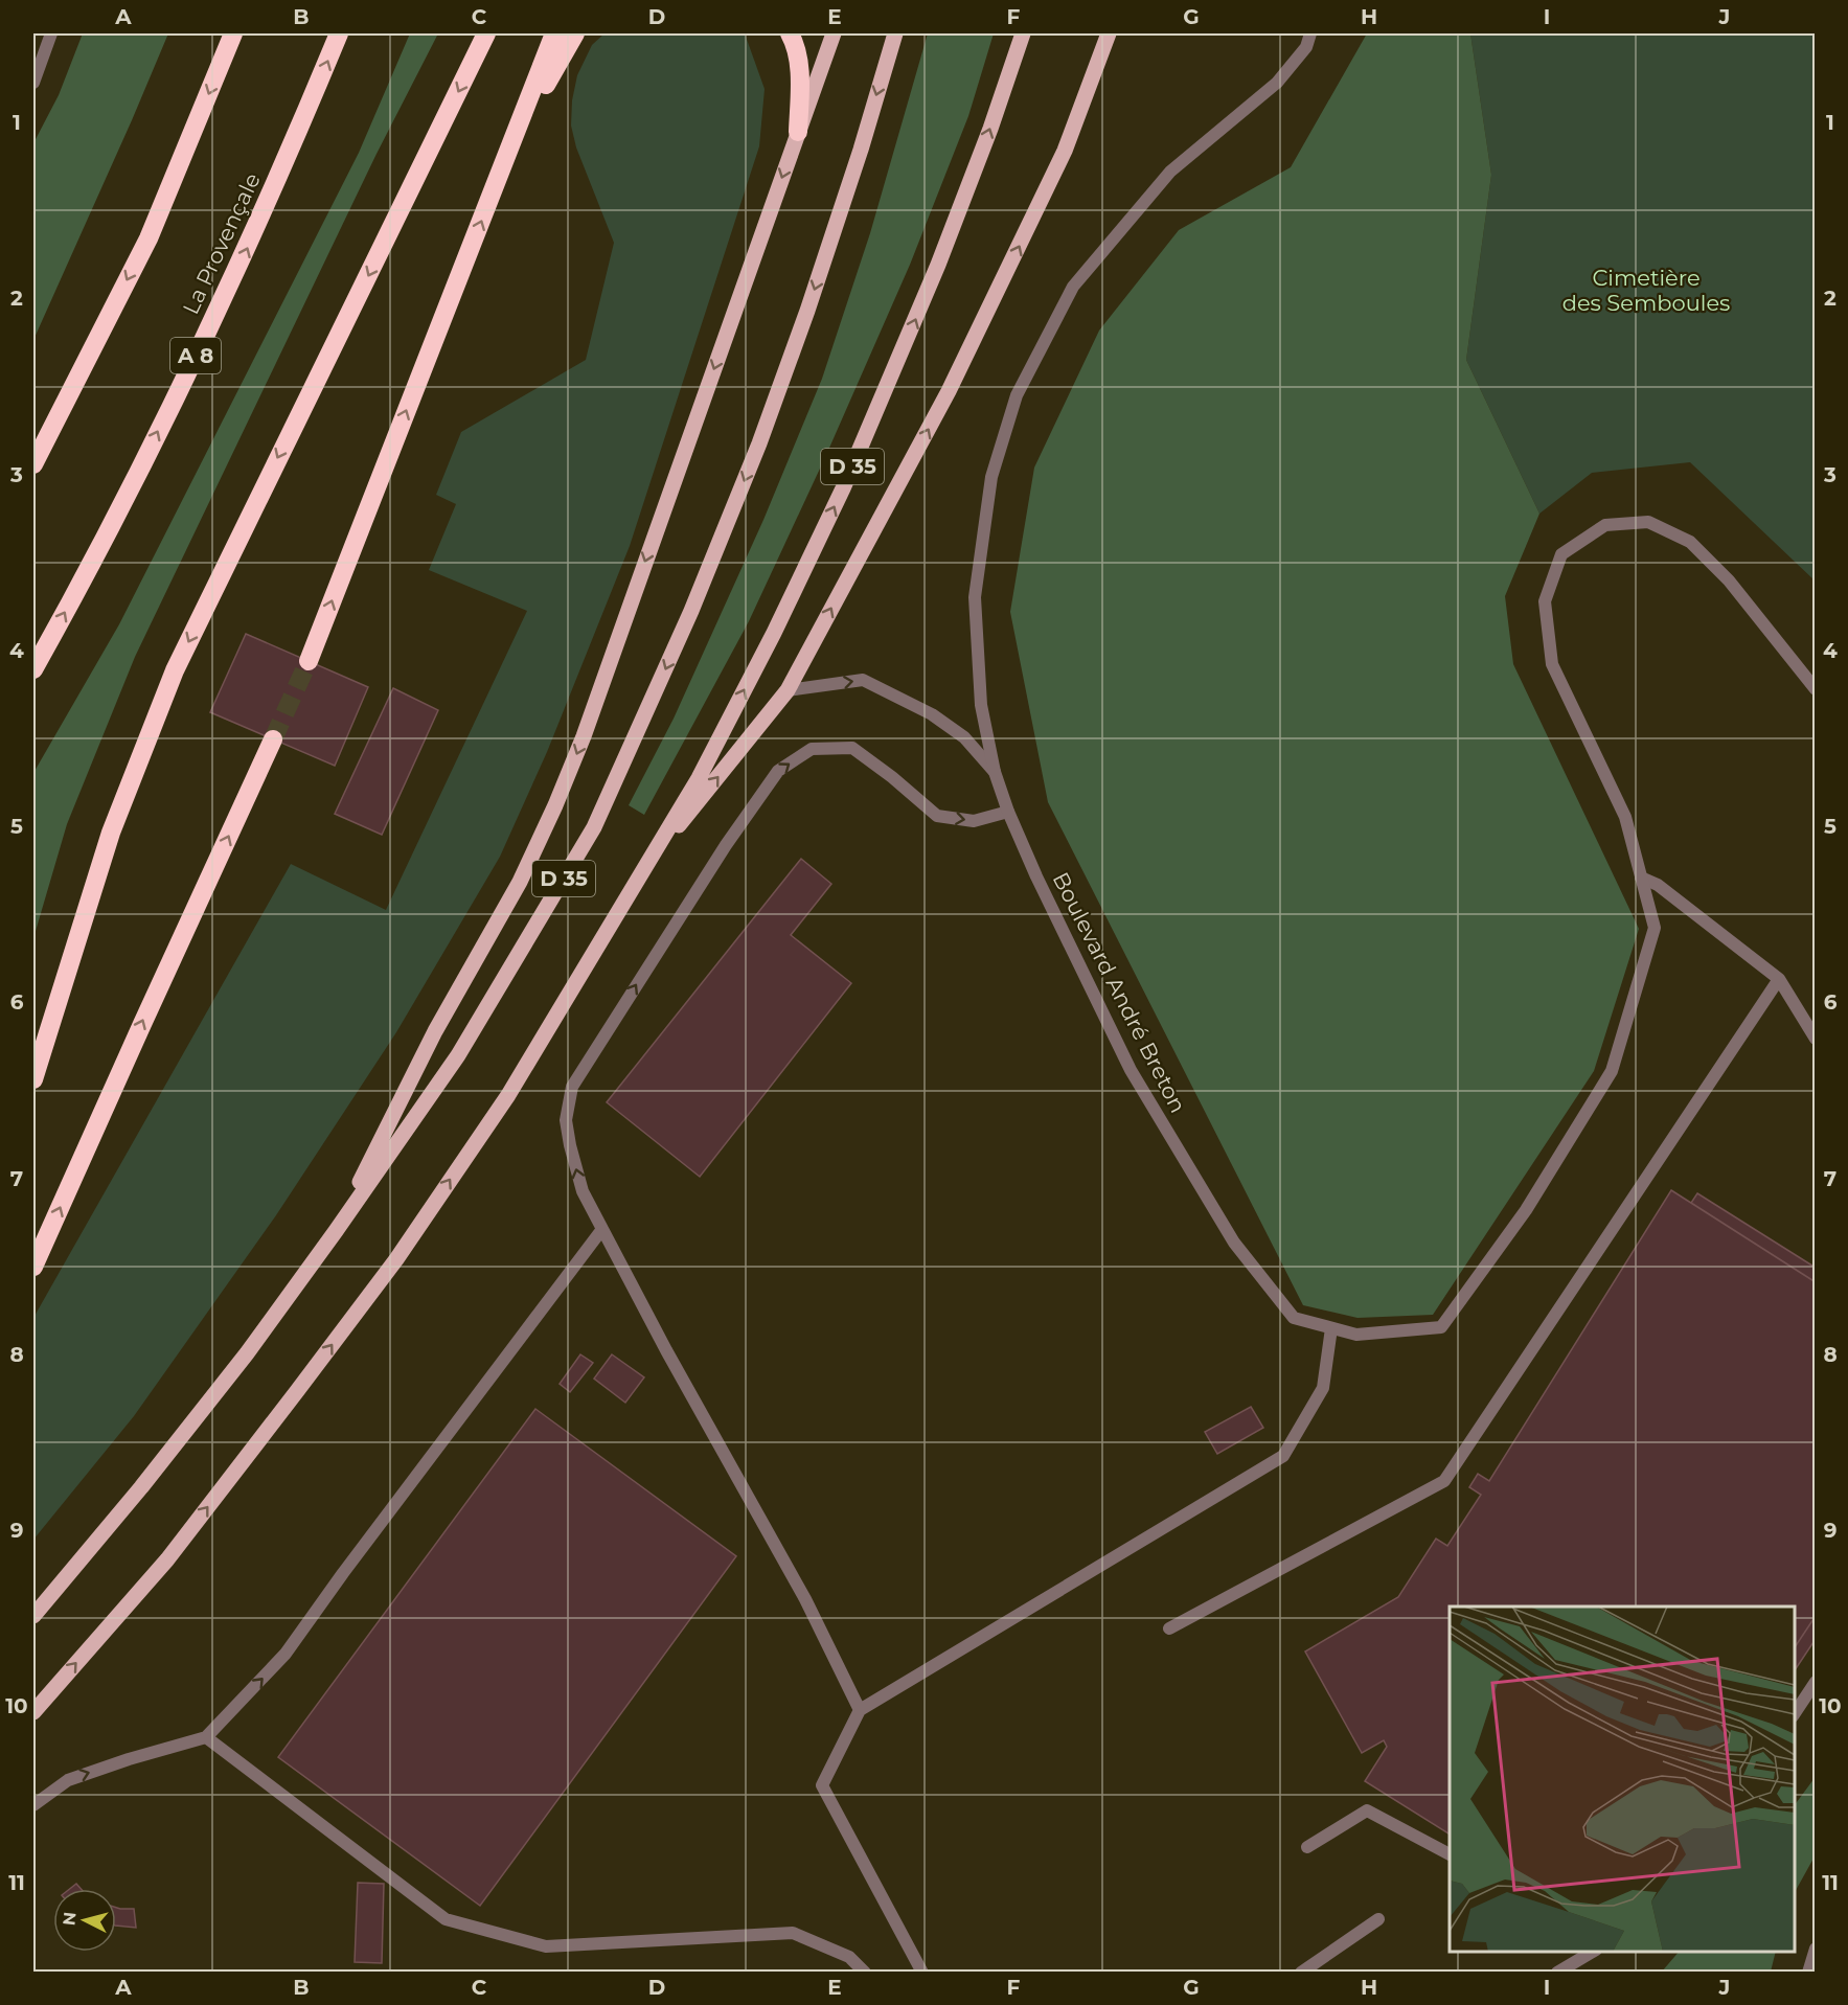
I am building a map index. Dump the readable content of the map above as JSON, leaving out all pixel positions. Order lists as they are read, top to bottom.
{
  "streets": {
    "highway": ["La Provençale", "A 8"],
    "main road": ["D 35"],
    "street": ["Boulevard André Breton"]
  },
  "parks": ["Cimetière des Semboules"],
  "north": "left",
  "grid": {
    "columns": [
      "A",
      "B",
      "C",
      "D",
      "E",
      "F",
      "G",
      "H",
      "I",
      "J"
    ],
    "rows": [
      "1",
      "2",
      "3",
      "4",
      "5",
      "6",
      "7",
      "8",
      "9",
      "10",
      "11"
    ]
  }
}
